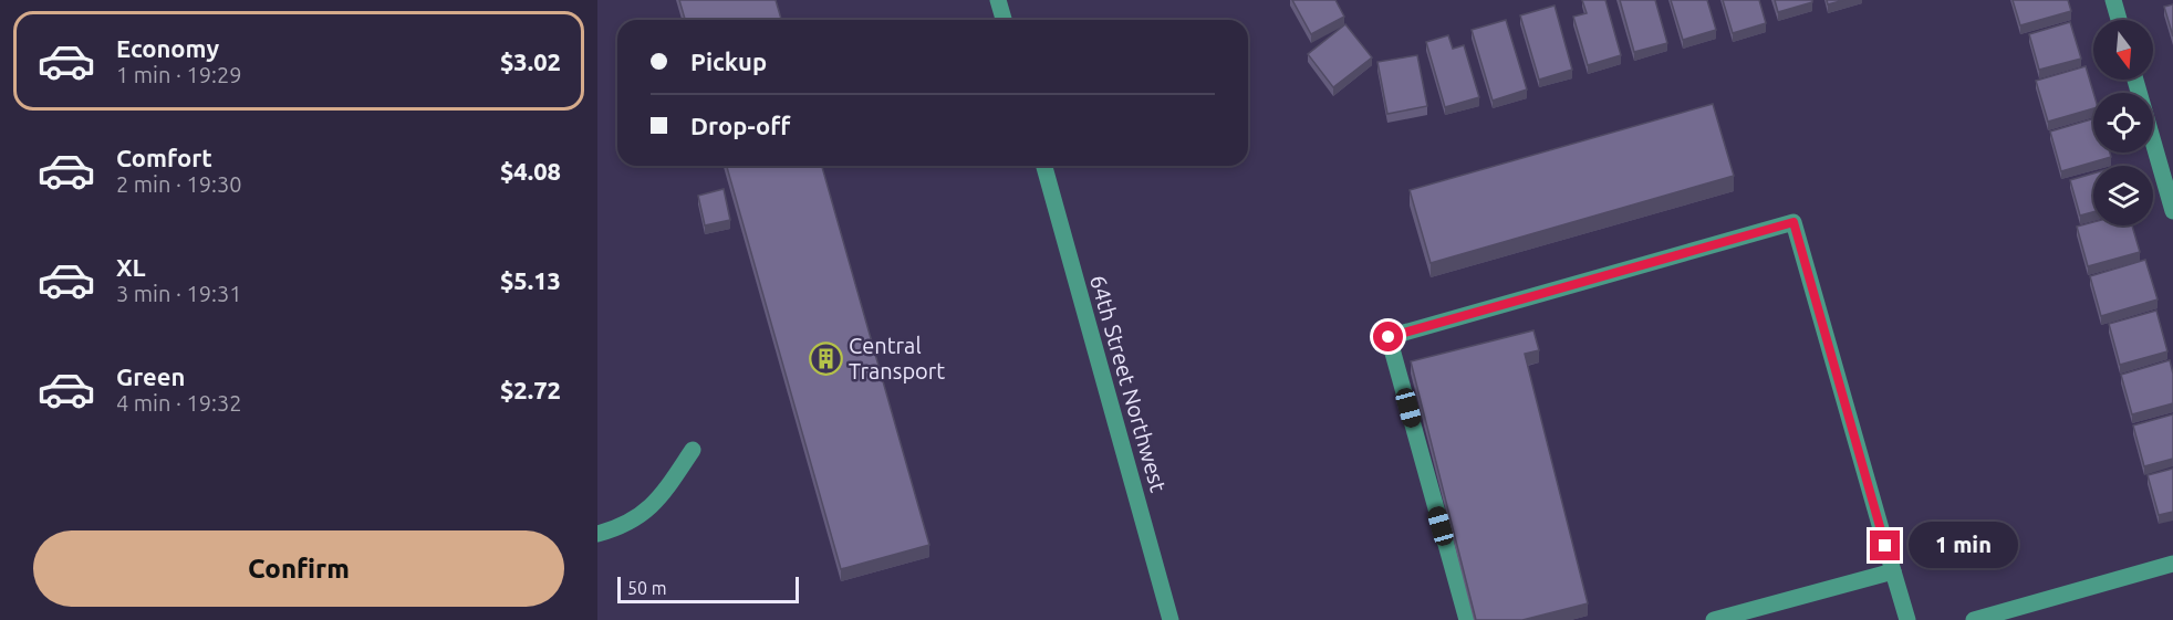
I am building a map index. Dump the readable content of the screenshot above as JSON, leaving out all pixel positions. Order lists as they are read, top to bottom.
{
  "streets": {
    "street": ["64th Street Northwest"]
  },
  "places": {
    "building": ["Central Transport"]
  },
  "scale_bar": "50 m",
  "north": "bottom",
  "page": {
    "list": [
      {
        "name": "Economy",
        "note": "1 min · 19:29",
        "value": "$3.02"
      },
      {
        "name": "Comfort",
        "note": "2 min · 19:30",
        "value": "$4.08"
      },
      {
        "name": "XL",
        "note": "3 min · 19:31",
        "value": "$5.13"
      },
      {
        "name": "Green",
        "note": "4 min · 19:32",
        "value": "$2.72"
      }
    ],
    "banner": ["Pickup", "Drop-off"],
    "buttons": "Confirm",
    "bubble": "1 min",
    "scale": "50 m"
  }
}
